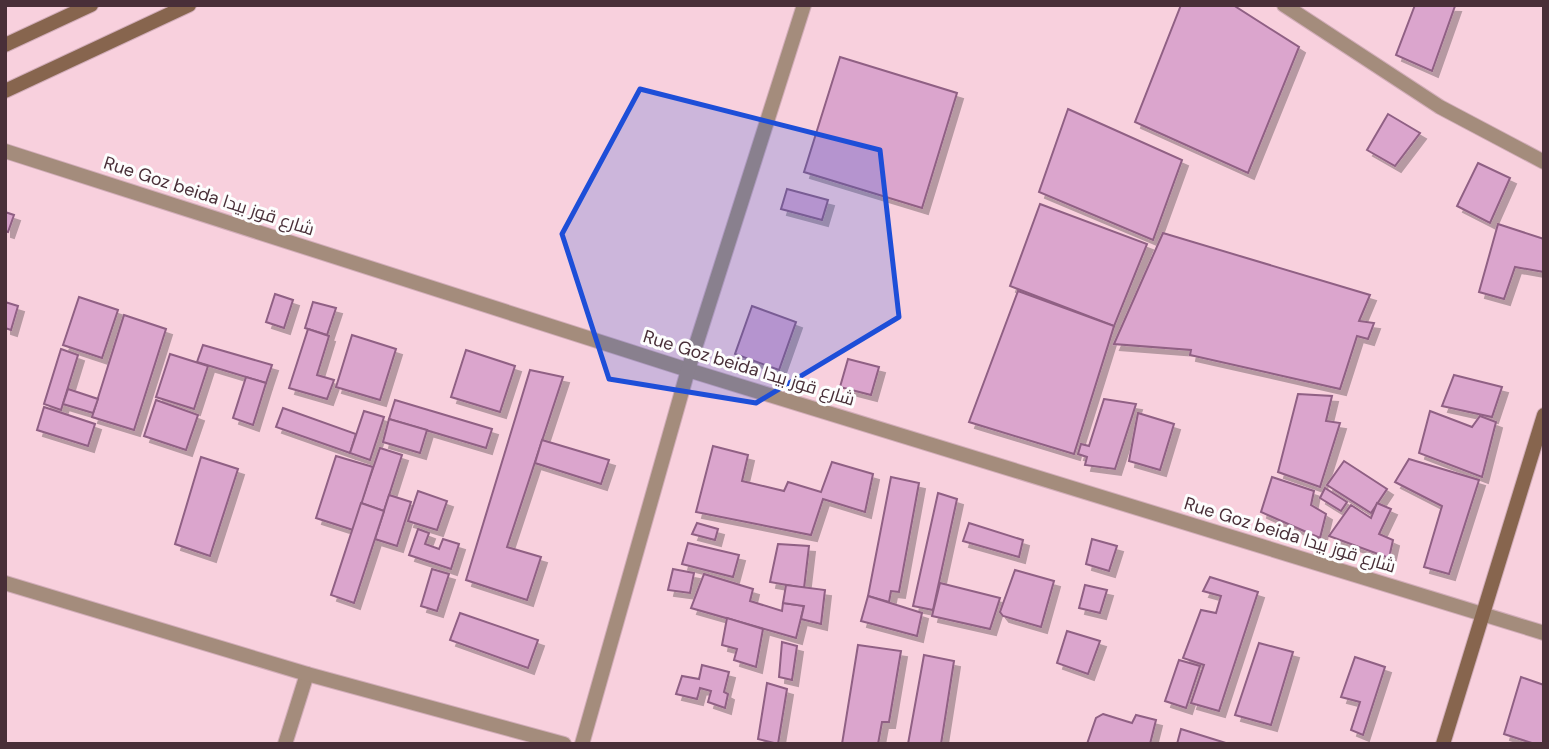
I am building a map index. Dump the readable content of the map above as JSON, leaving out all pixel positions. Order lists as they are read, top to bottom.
{
  "streets": {
    "street": ["Rue Goz beida شارع قوز بيدا"]
  }
}
